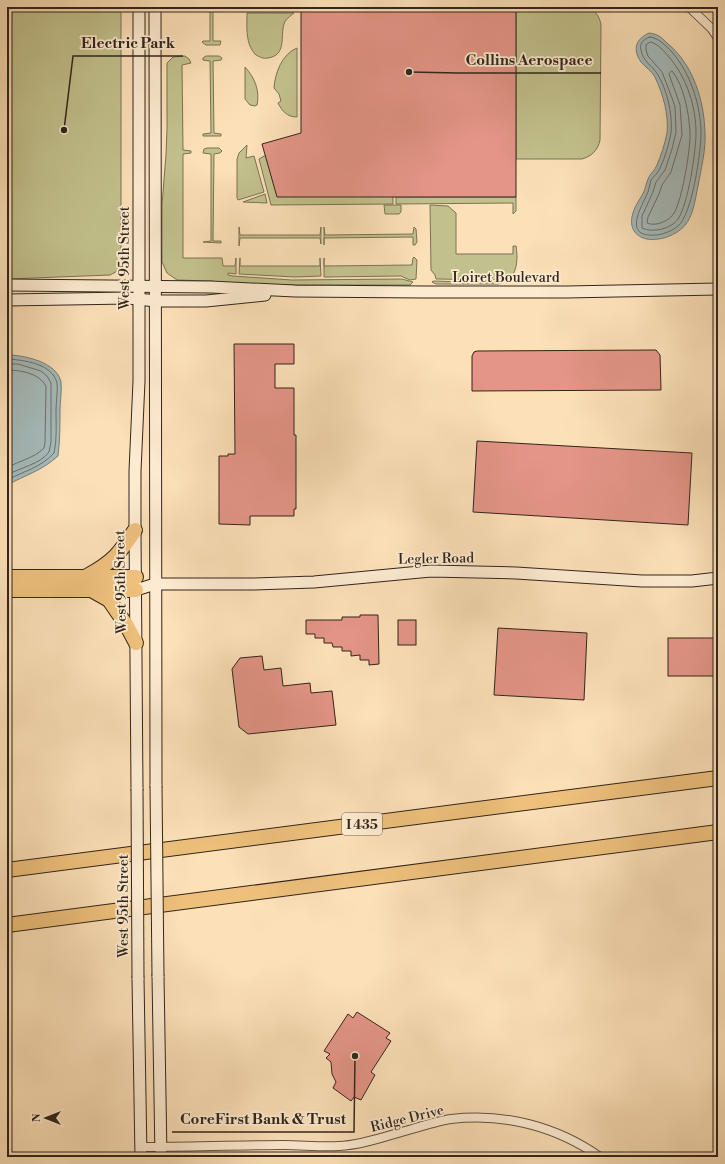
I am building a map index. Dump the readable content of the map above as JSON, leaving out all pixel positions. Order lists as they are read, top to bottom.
{
  "streets": {
    "highway": ["I 435"],
    "main road": ["West 95th Street", "Loiret Boulevard", "Legler Road"],
    "street": ["Ridge Drive"]
  },
  "crossings": [
    ["West 95th Street", "Loiret Boulevard"],
    ["West 95th Street", "Legler Road"],
    ["West 95th Street", "Ridge Drive"]
  ],
  "places": ["Collins Aerospace", "Electric Park", "CoreFirst Bank & Trust"],
  "north": "left"
}
